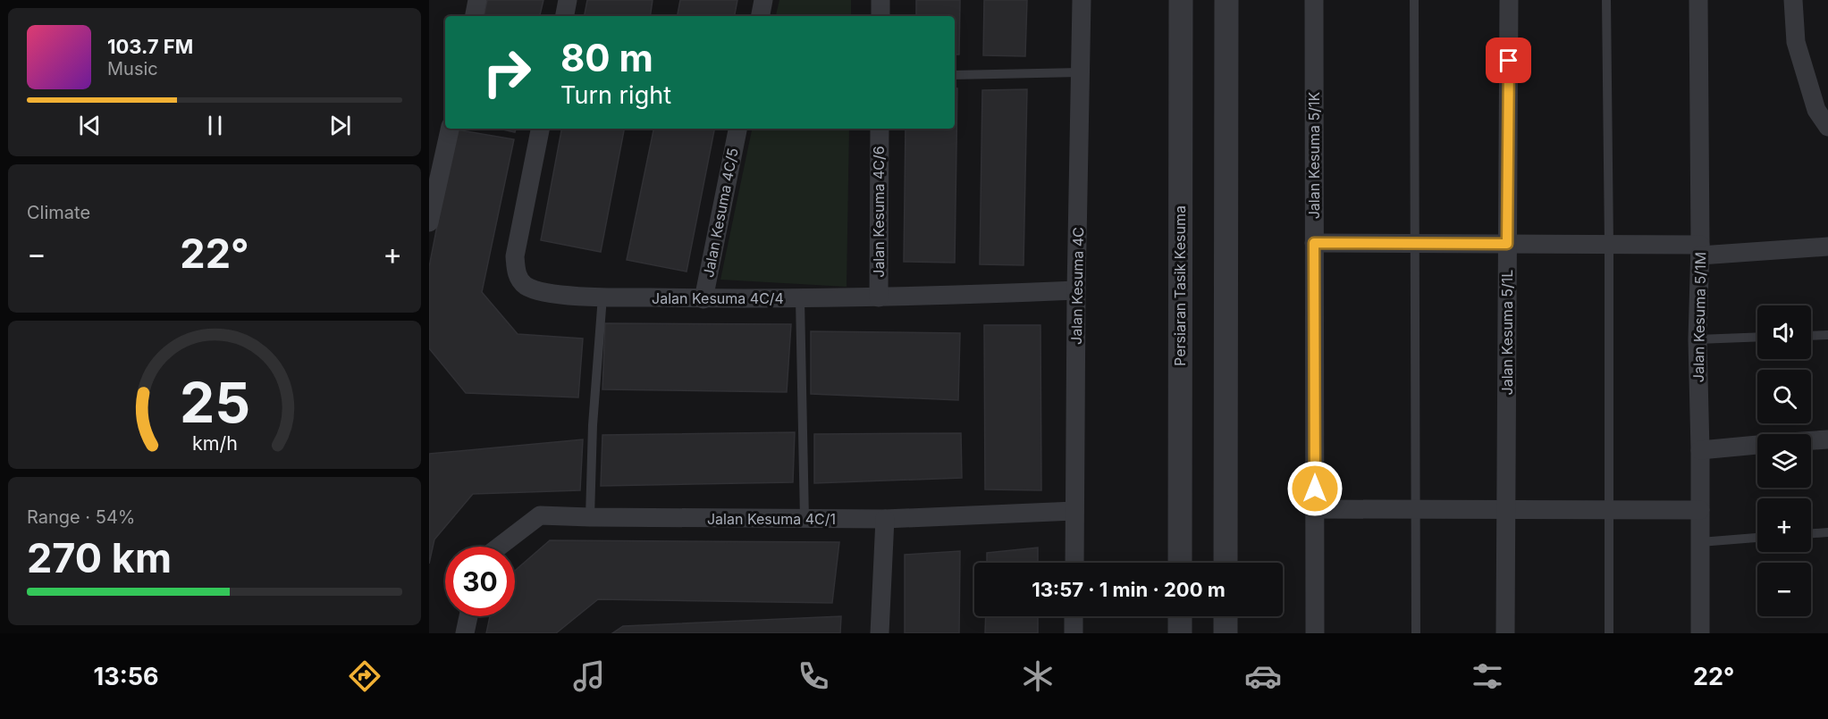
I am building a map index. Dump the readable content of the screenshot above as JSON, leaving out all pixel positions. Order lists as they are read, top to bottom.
{
  "streets": {
    "street": [
      "Jalan Kesuma 5/1K",
      "Jalan Kesuma 4C/6",
      "Jalan Kesuma 4C/5",
      "Jalan Kesuma 4C",
      "Persiaran Tasik Kesuma",
      "Jalan Kesuma 4C/4",
      "Jalan Kesuma 5/1M",
      "Jalan Kesuma 5/1L",
      "Jalan Kesuma 4C/1"
    ]
  },
  "crossings": [
    ["Jalan Kesuma 4C/6", "Jalan Kesuma 4C/4"],
    ["Jalan Kesuma 4C/5", "Jalan Kesuma 4C/4"],
    ["Jalan Kesuma 4C", "Jalan Kesuma 4C/4"],
    ["Jalan Kesuma 4C", "Jalan Kesuma 4C/1"]
  ],
  "page": {
    "turn": ["80 m", "Turn right"],
    "song": ["103.7 FM", "Music"],
    "tile": [
      "Climate",
      ["Range · 54%", "270 km"]
    ],
    "heat": ["−", "22°", "+"],
    "map_buttons": ["+", "−"],
    "limit": "30",
    "trip": "13:57 · 1 min · 200 m",
    "tabs": ["13:56", "22°"],
    "gauge": ["25", "km/h"]
  }
}
